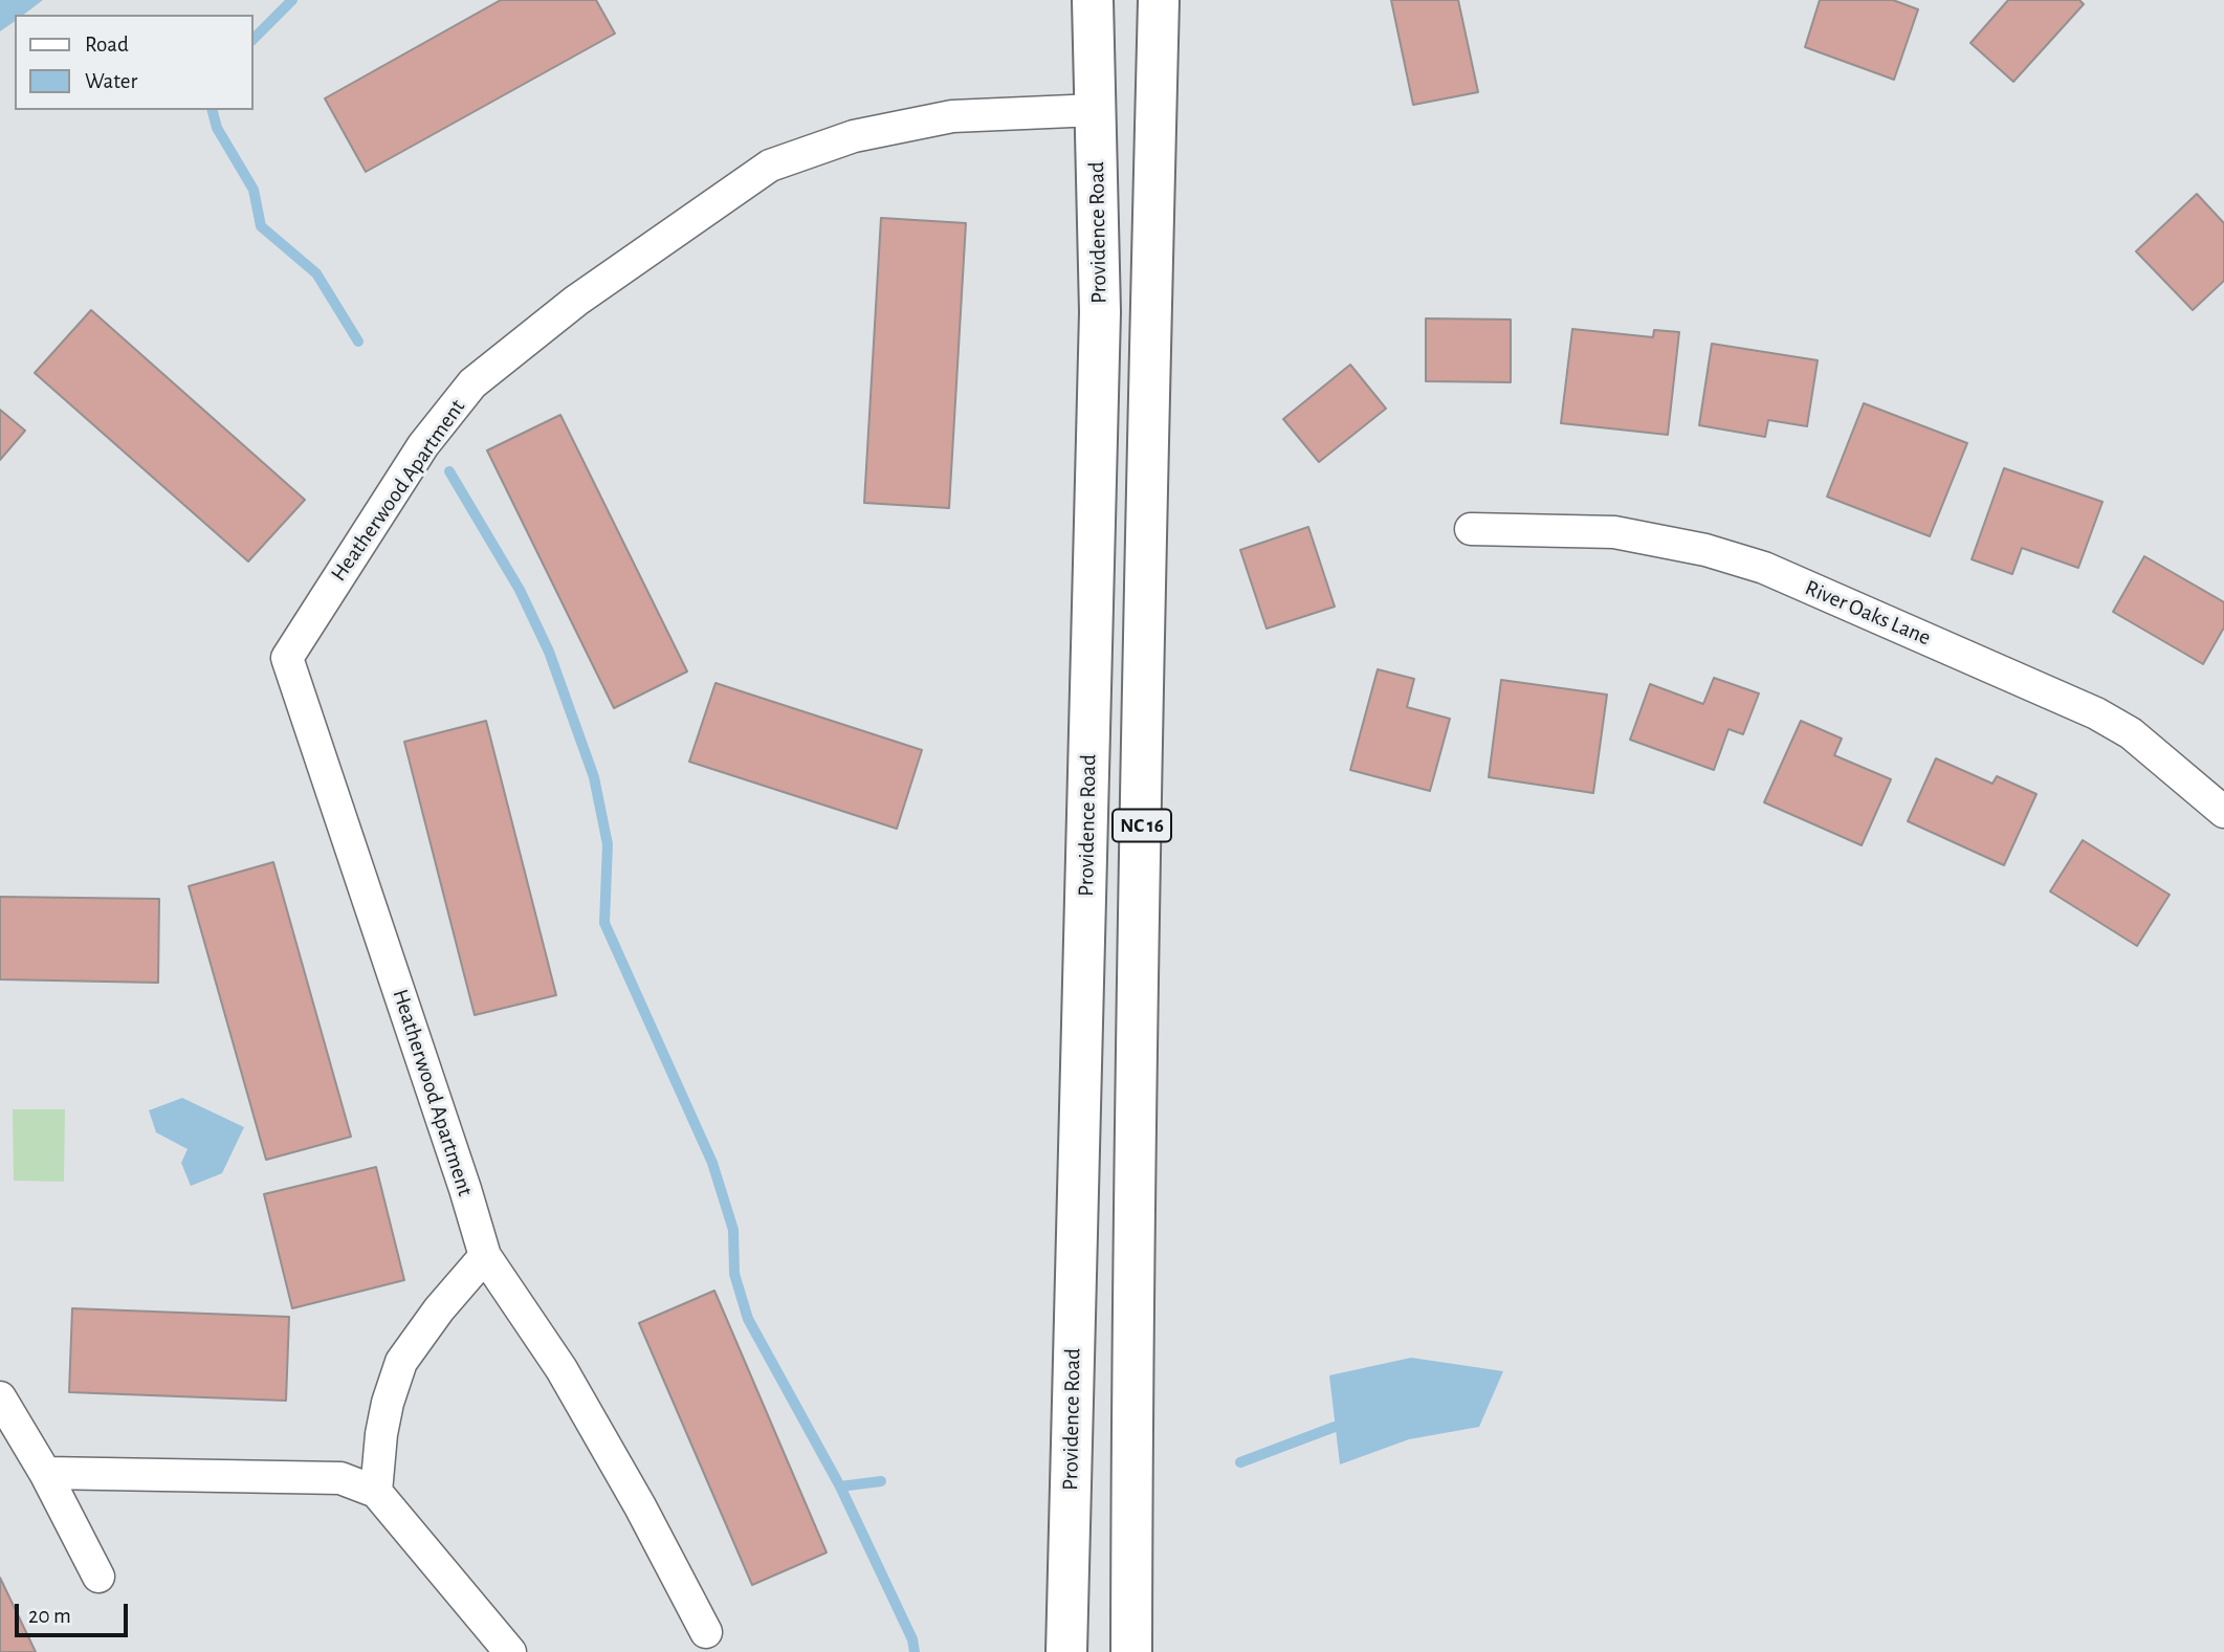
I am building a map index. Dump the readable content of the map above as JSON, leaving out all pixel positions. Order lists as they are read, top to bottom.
{
  "streets": {
    "main road": ["Providence Road", "NC 16"],
    "street": ["Heatherwood Apartment", "River Oaks Lane"]
  },
  "crossings": [
    ["Providence Road", "Heatherwood Apartment"]
  ],
  "legend": ["Road", "Water"],
  "scale_bar": "20 m"
}
